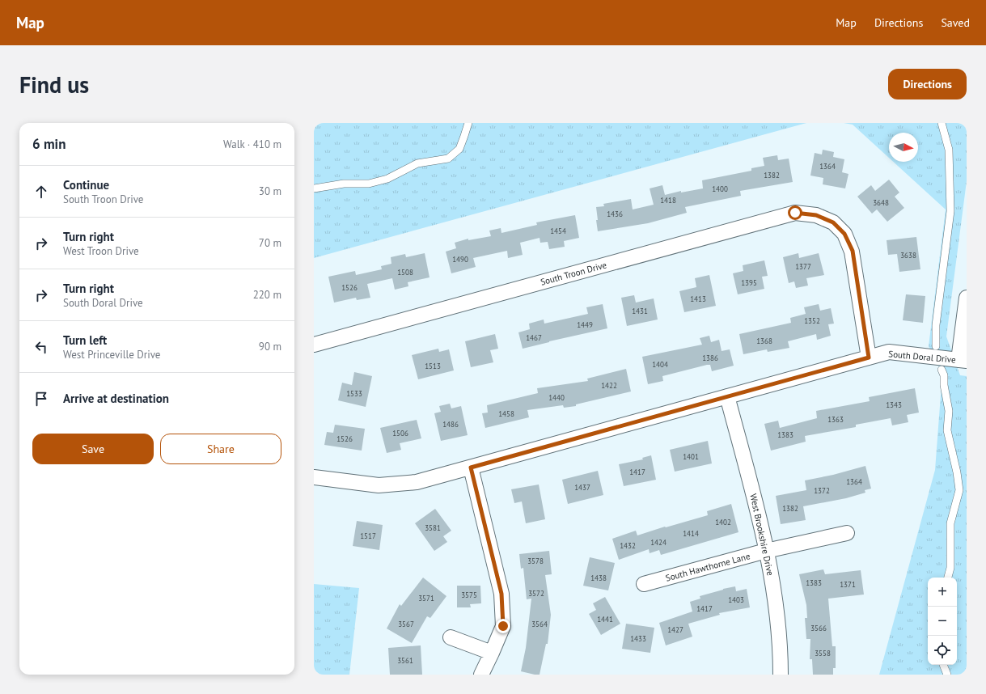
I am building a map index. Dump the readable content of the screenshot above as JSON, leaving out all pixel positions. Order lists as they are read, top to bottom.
{
  "streets": {
    "street": [
      "South Troon Drive",
      "South Doral Drive",
      "West Brookshire Drive",
      "South Hawthorne Lane"
    ]
  },
  "crossings": [
    ["South Troon Drive", "South Doral Drive"],
    ["South Doral Drive", "West Brookshire Drive"],
    ["West Brookshire Drive", "South Hawthorne Lane"]
  ],
  "house_numbers": [
    "1364",
    "1382",
    "1400",
    "1418",
    "3648",
    "1436",
    "1454",
    "3638",
    "1490",
    "1377",
    "1508",
    "1395",
    "1526",
    "1413",
    "1431",
    "1352",
    "1449",
    "1467",
    "1368",
    "1386",
    "1404",
    "1513",
    "1422",
    "1533",
    "1440",
    "1343",
    "1458",
    "1363",
    "1486",
    "1506",
    "1383",
    "1526",
    "1401",
    "1417",
    "1364",
    "1437",
    "1372",
    "1382",
    "1402",
    "3581",
    "1414",
    "1517",
    "1424",
    "1432",
    "3578",
    "1438",
    "1383",
    "1371",
    "3572",
    "3575",
    "3571",
    "1403",
    "1417",
    "1441",
    "3567",
    "3564",
    "3566",
    "1427",
    "1433",
    "3558",
    "3561"
  ],
  "north": "right",
  "page": {
    "header": "Map",
    "nav": ["Map", "Directions", "Saved"],
    "buttons": [
      "Directions",
      ["Save", "Share"]
    ],
    "title": "Find us",
    "heading": ["6 min", "Walk · 410 m"],
    "list": [
      ["Continue", "South Troon Drive", "30 m"],
      ["Turn right", "West Troon Drive", "70 m"],
      ["Turn right", "South Doral Drive", "220 m"],
      ["Turn left", "West Princeville Drive", "90 m"],
      "Arrive at destination"
    ],
    "map_buttons": ["+", "−"]
  }
}
